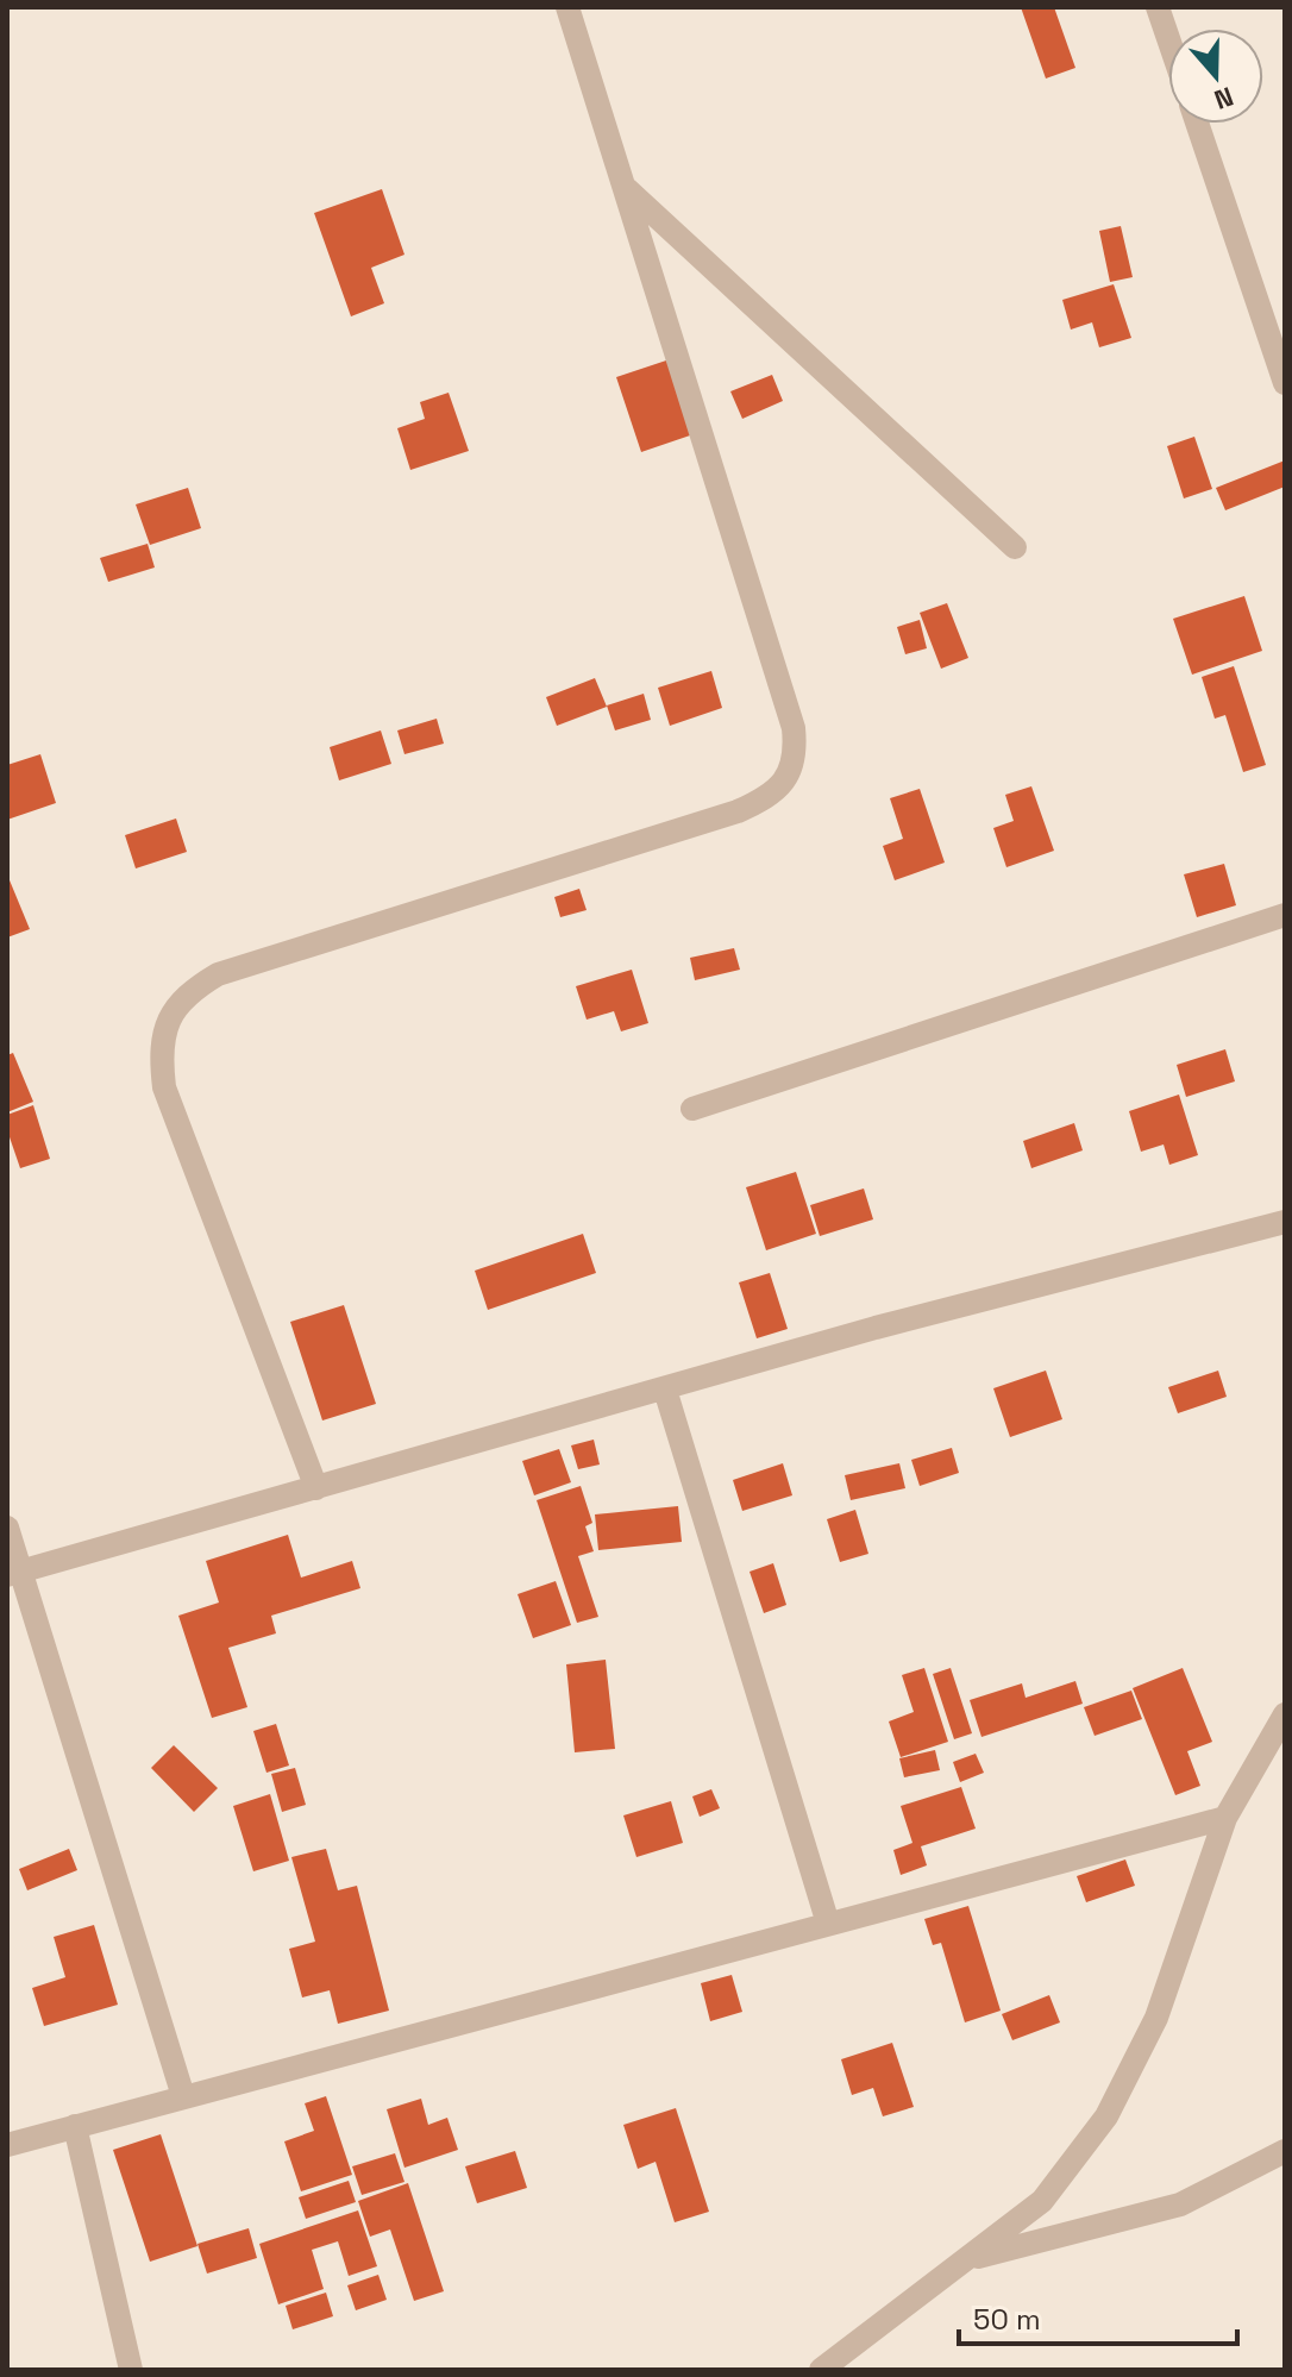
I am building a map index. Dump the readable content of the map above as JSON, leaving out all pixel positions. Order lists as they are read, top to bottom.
{
  "scale_bar": "50 m",
  "north": "bottom"
}
